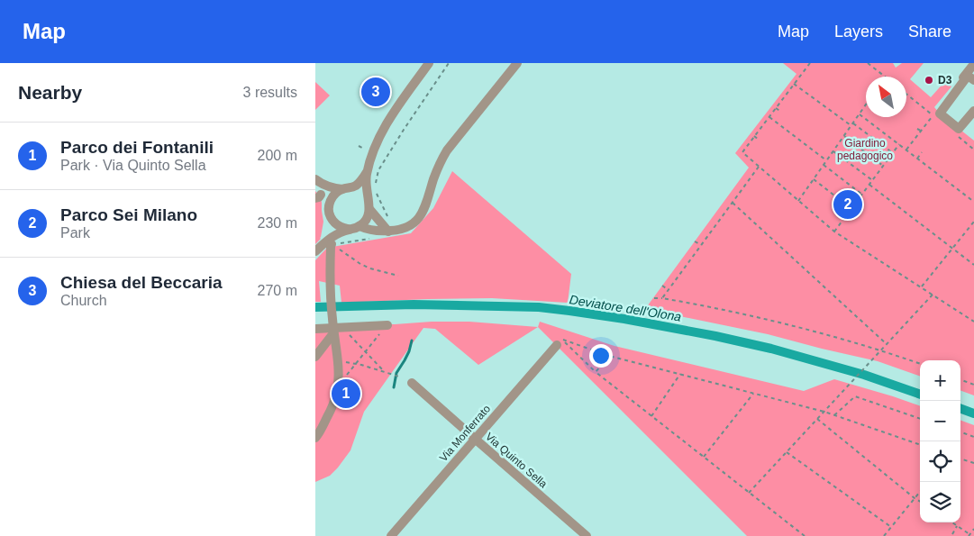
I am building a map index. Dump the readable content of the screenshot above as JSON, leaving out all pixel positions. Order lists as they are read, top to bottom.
{
  "streets": {
    "street": ["Via Monferrato", "Via Quinto Sella"]
  },
  "crossings": [
    ["Via Monferrato", "Via Quinto Sella"]
  ],
  "water": ["Deviatore dell'Olona"],
  "parks": ["Giardino pedagogico"],
  "places": ["D3"],
  "north": "top left",
  "page": {
    "header": "Map",
    "nav": ["Map", "Layers", "Share"],
    "heading": ["Nearby", "3 results"],
    "pins": ["3", "2", "1"],
    "list": [
      {
        "mark": "1",
        "name": "Parco dei Fontanili",
        "note": "Park · Via Quinto Sella",
        "value": "200 m"
      },
      {
        "mark": "2",
        "name": "Parco Sei Milano",
        "note": "Park",
        "value": "230 m"
      },
      {
        "mark": "3",
        "name": "Chiesa del Beccaria",
        "note": "Church",
        "value": "270 m"
      }
    ],
    "map_buttons": ["+", "−"]
  }
}
